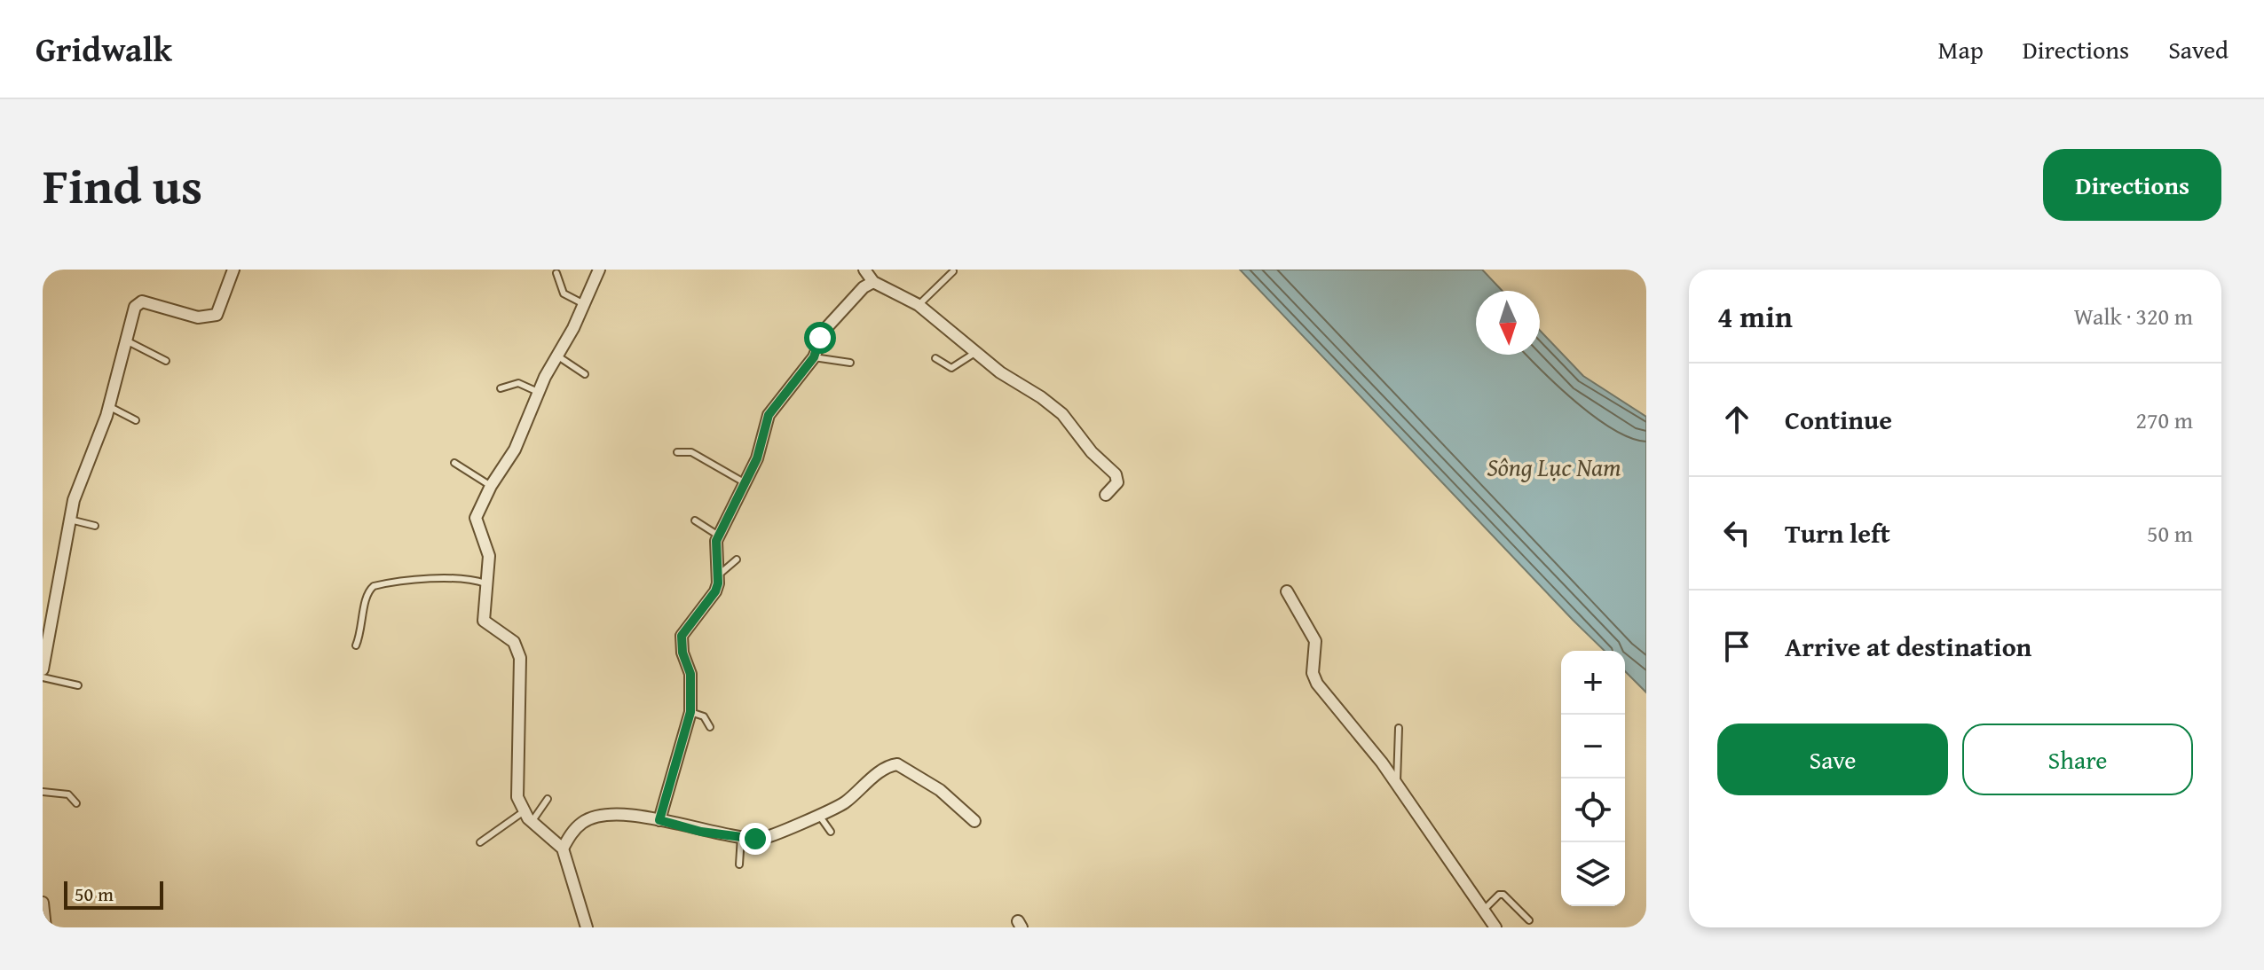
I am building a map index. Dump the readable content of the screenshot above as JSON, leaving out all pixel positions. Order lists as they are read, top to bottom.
{
  "water": ["Sông Lục Nam"],
  "scale_bar": "50 m",
  "north": "bottom",
  "page": {
    "header": "Gridwalk",
    "nav": ["Map", "Directions", "Saved"],
    "title": "Find us",
    "buttons": [
      "Directions",
      ["Save", "Share"]
    ],
    "heading": ["4 min", "Walk · 320 m"],
    "list": [
      ["Continue", "270 m"],
      ["Turn left", "50 m"],
      "Arrive at destination"
    ],
    "map_buttons": ["+", "−"],
    "scale": "50 m"
  }
}
